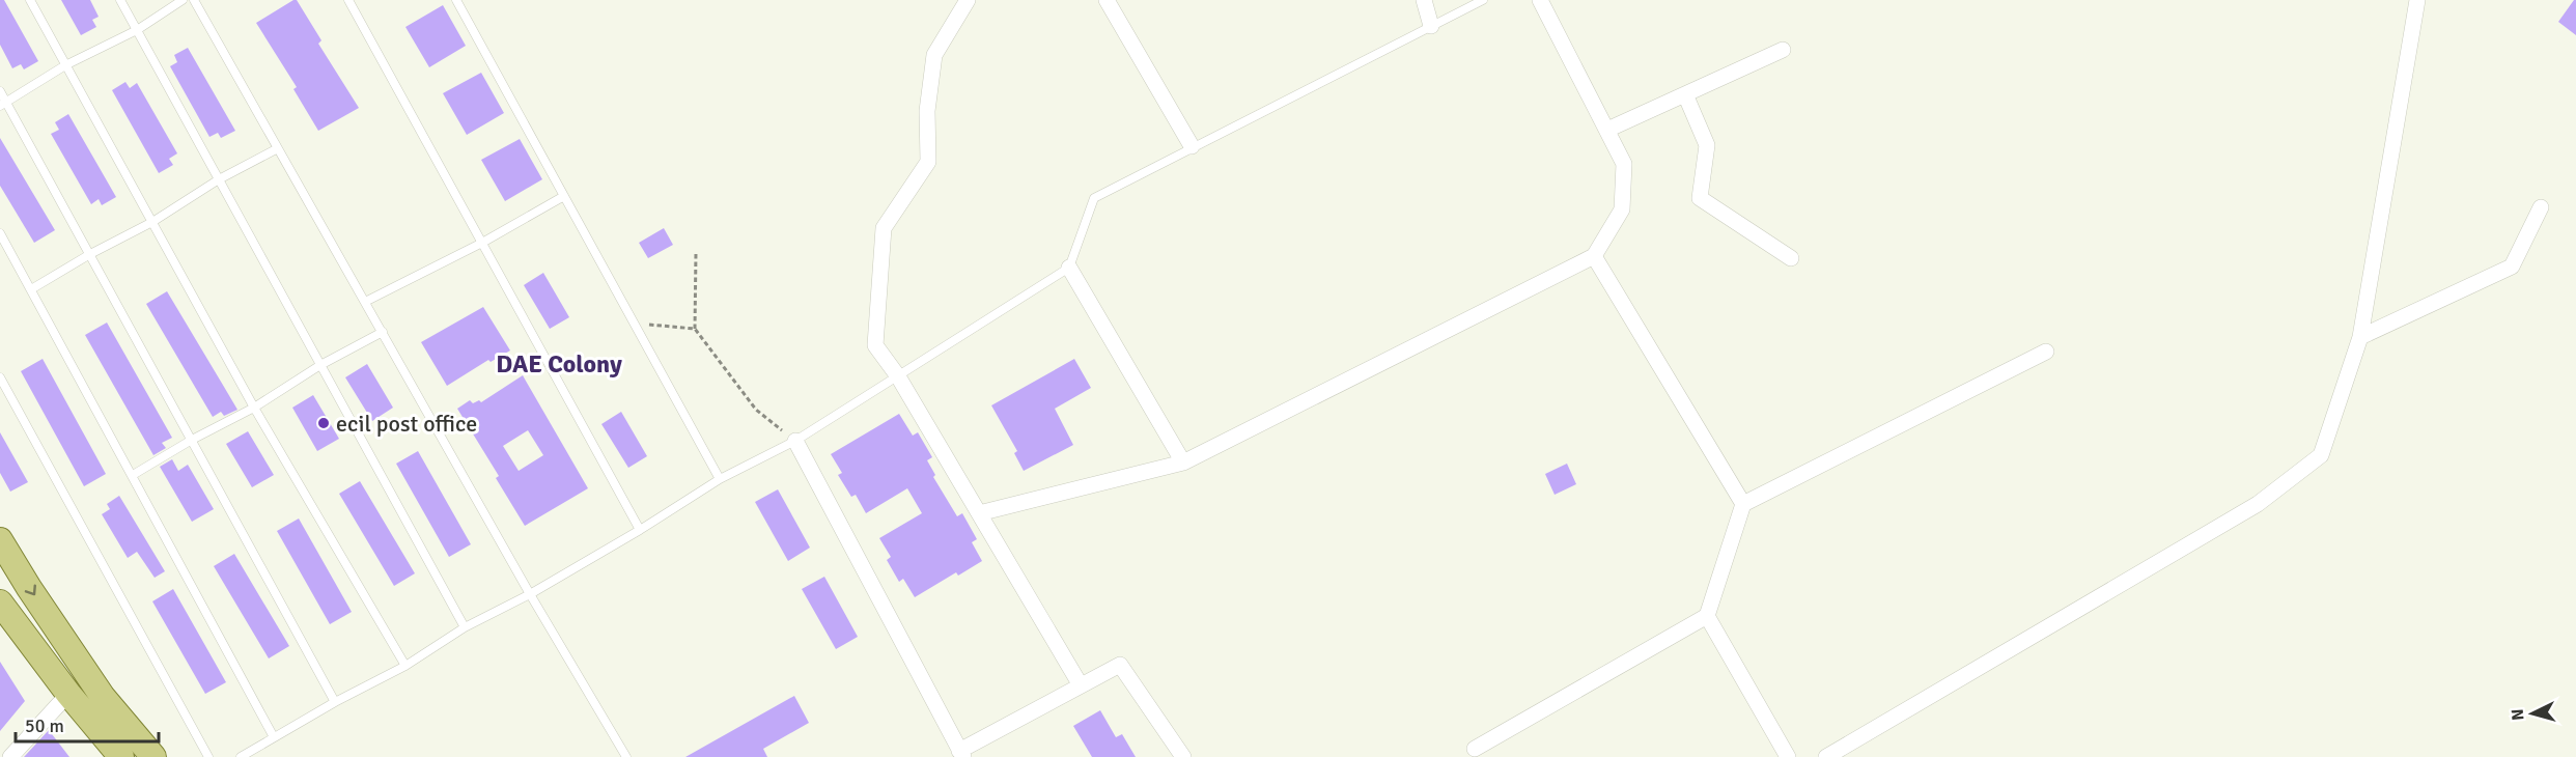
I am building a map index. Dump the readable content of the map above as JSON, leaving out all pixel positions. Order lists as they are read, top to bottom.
{
  "districts": ["DAE Colony"],
  "places": ["ecil post office"],
  "scale_bar": "50 m",
  "north": "left"
}
